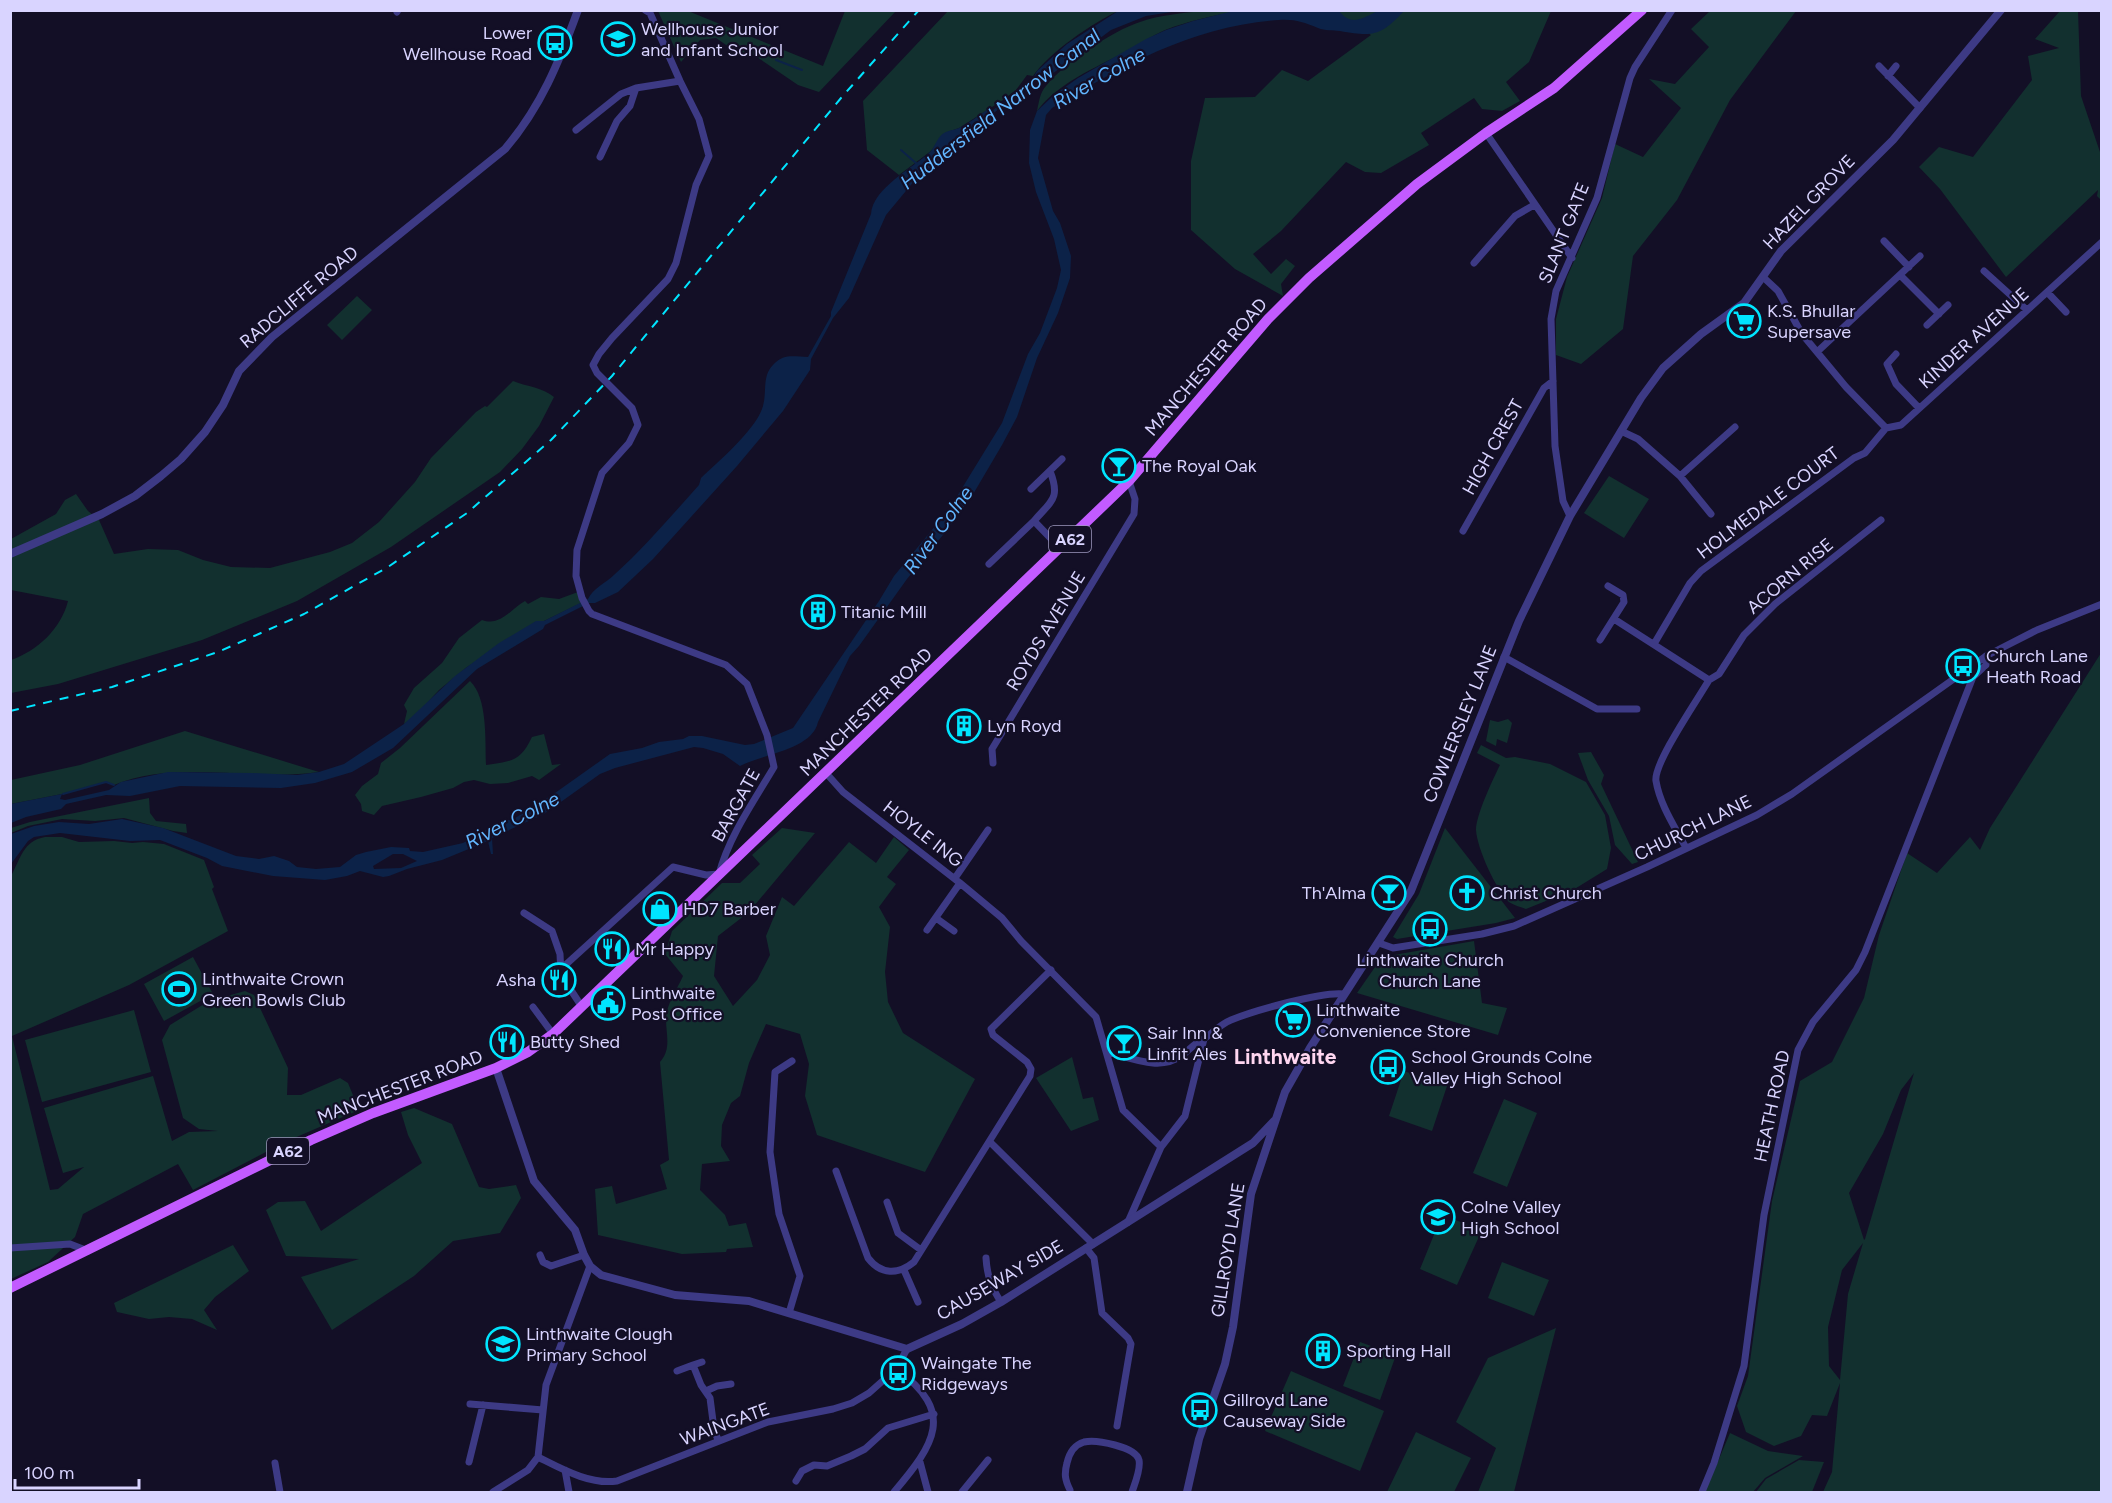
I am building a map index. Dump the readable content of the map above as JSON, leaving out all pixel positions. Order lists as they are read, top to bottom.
{
  "streets": {
    "main road": ["MANCHESTER ROAD", "A62"],
    "street": [
      "HAZEL GROVE",
      "SLANT GATE",
      "RADCLIFFE ROAD",
      "KINDER AVENUE",
      "HIGH CREST",
      "HOLMEDALE COURT",
      "ACORN RISE",
      "ROYDS AVENUE",
      "COWLERSLEY LANE",
      "BARGATE",
      "CHURCH LANE",
      "HOYLE ING",
      "HEATH ROAD",
      "GILLROYD LANE",
      "CAUSEWAY SIDE",
      "WAINGATE"
    ]
  },
  "crossings": [
    ["HAZEL GROVE", "SLANT GATE"],
    ["HAZEL GROVE", "COWLERSLEY LANE"],
    ["SLANT GATE", "HIGH CREST"],
    ["SLANT GATE", "COWLERSLEY LANE"],
    ["KINDER AVENUE", "HOLMEDALE COURT"],
    ["MANCHESTER ROAD", "ROYDS AVENUE"],
    ["MANCHESTER ROAD", "BARGATE"],
    ["MANCHESTER ROAD", "HOYLE ING"],
    ["ACORN RISE", "CHURCH LANE"],
    ["COWLERSLEY LANE", "CHURCH LANE"],
    ["COWLERSLEY LANE", "GILLROYD LANE"],
    ["CHURCH LANE", "HEATH ROAD"],
    ["GILLROYD LANE", "CAUSEWAY SIDE"],
    ["CAUSEWAY SIDE", "WAINGATE"]
  ],
  "districts": ["Linthwaite"],
  "water": ["River Colne", "Huddersfield Narrow Canal"],
  "places": {
    "school or university": ["Wellhouse Junior and Infant School", "Colne Valley High School", "Linthwaite Clough Primary School"],
    "bus stop": [
      "Lower Wellhouse Road",
      "Church Lane Heath Road",
      "Linthwaite Church Church Lane",
      "School Grounds Colne Valley High School",
      "Waingate The Ridgeways",
      "Gillroyd Lane Causeway Side"
    ],
    "supermarket": ["K.S. Bhullar Supersave", "Linthwaite Convenience Store"],
    "bar": ["The Royal Oak", "Th'Alma", "Sair Inn & Linfit Ales"],
    "building": ["Titanic Mill", "Lyn Royd", "Sporting Hall"],
    "church": ["Christ Church"],
    "shop": ["HD7 Barber"],
    "restaurant": ["Mr Happy", "Asha", "Butty Shed"],
    "sports": ["Linthwaite Crown Green Bowls Club"],
    "public building": ["Linthwaite Post Office"]
  },
  "scale_bar": "100 m"
}
